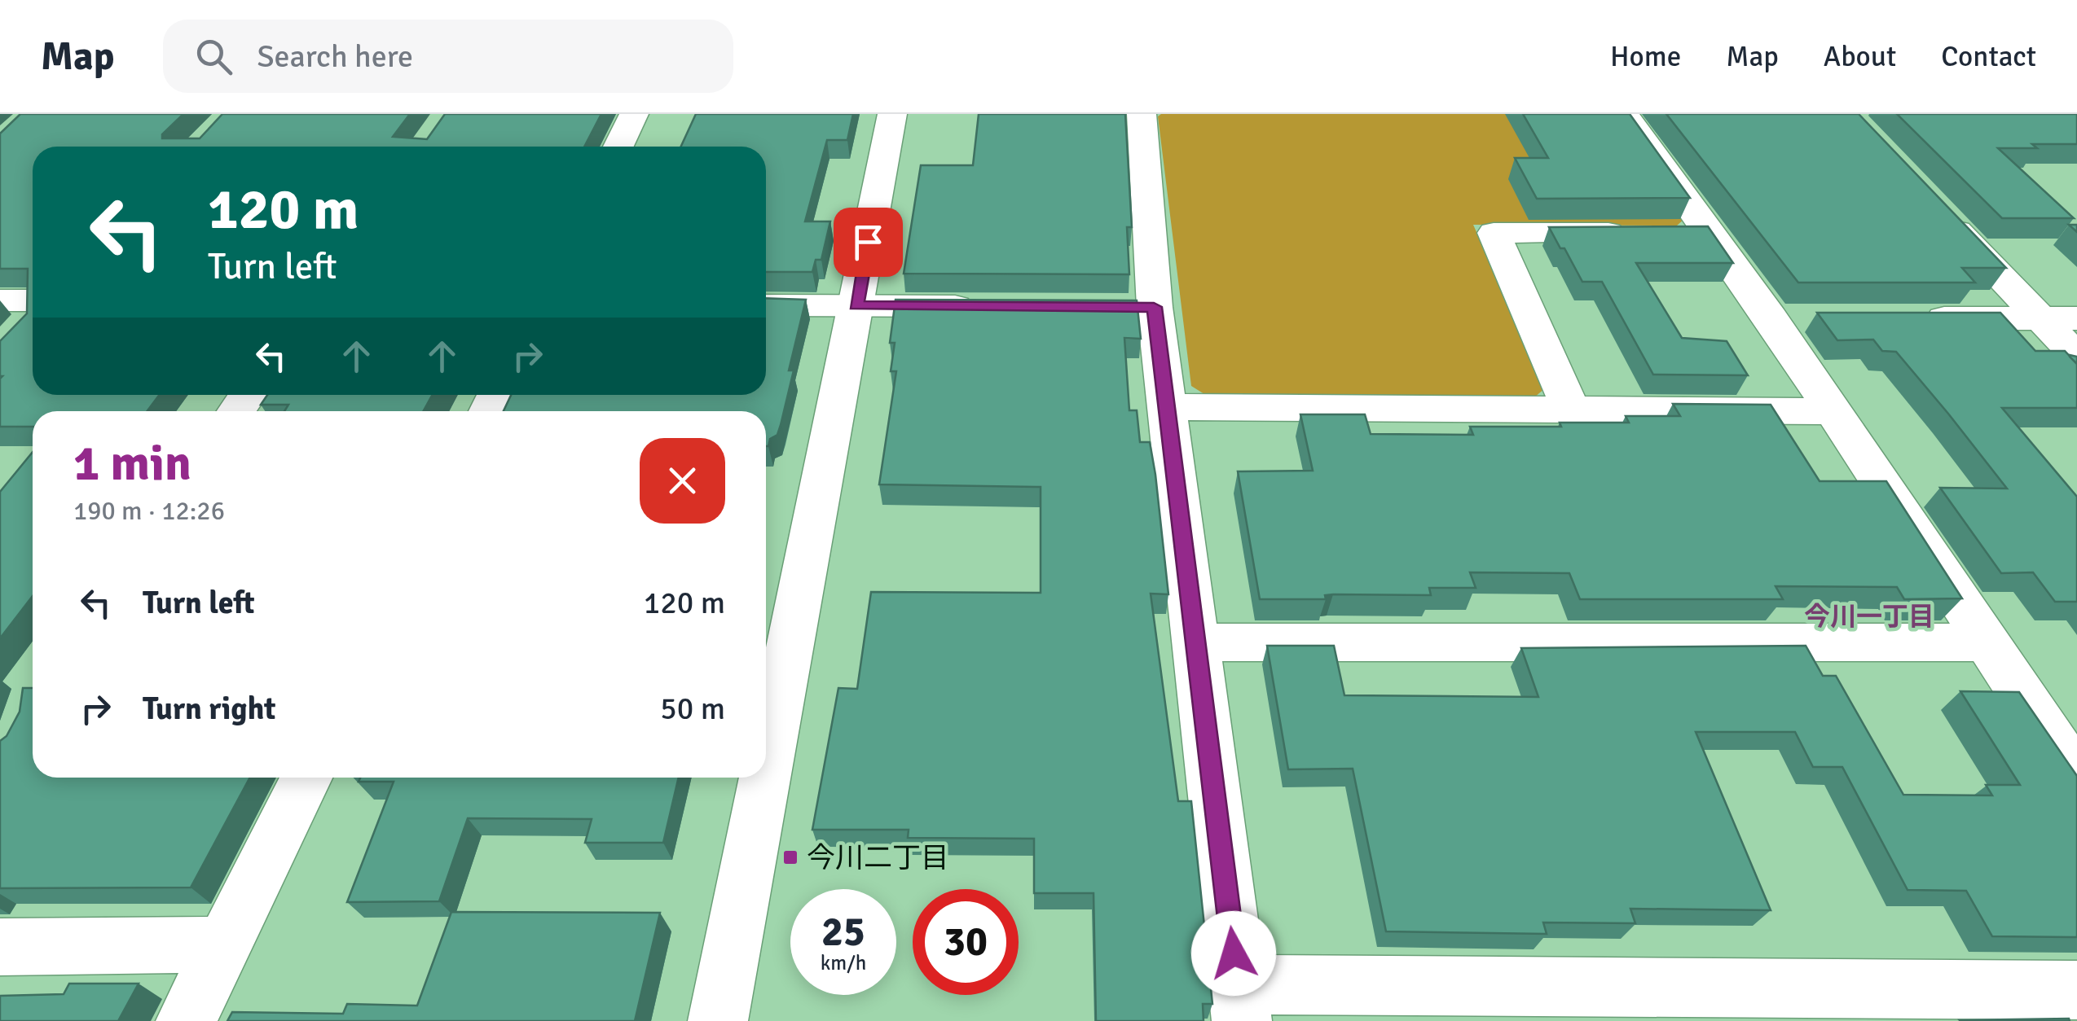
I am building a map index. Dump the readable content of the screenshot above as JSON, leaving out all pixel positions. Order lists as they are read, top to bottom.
{
  "districts": ["今川一丁目"],
  "places": {
    "transit": ["今川二丁目"]
  },
  "page": {
    "header": "Map",
    "search": "Search here",
    "nav": [
      "Home",
      "Map",
      "About",
      "Contact"
    ],
    "turn": ["120 m", "Turn left"],
    "heading": ["1 min", "190 m · 12:26"],
    "list": [
      {
        "name": "Turn left",
        "value": "120 m"
      },
      {
        "name": "Turn right",
        "value": "50 m"
      }
    ],
    "speed": "25 km/h",
    "limit": "30"
  }
}
